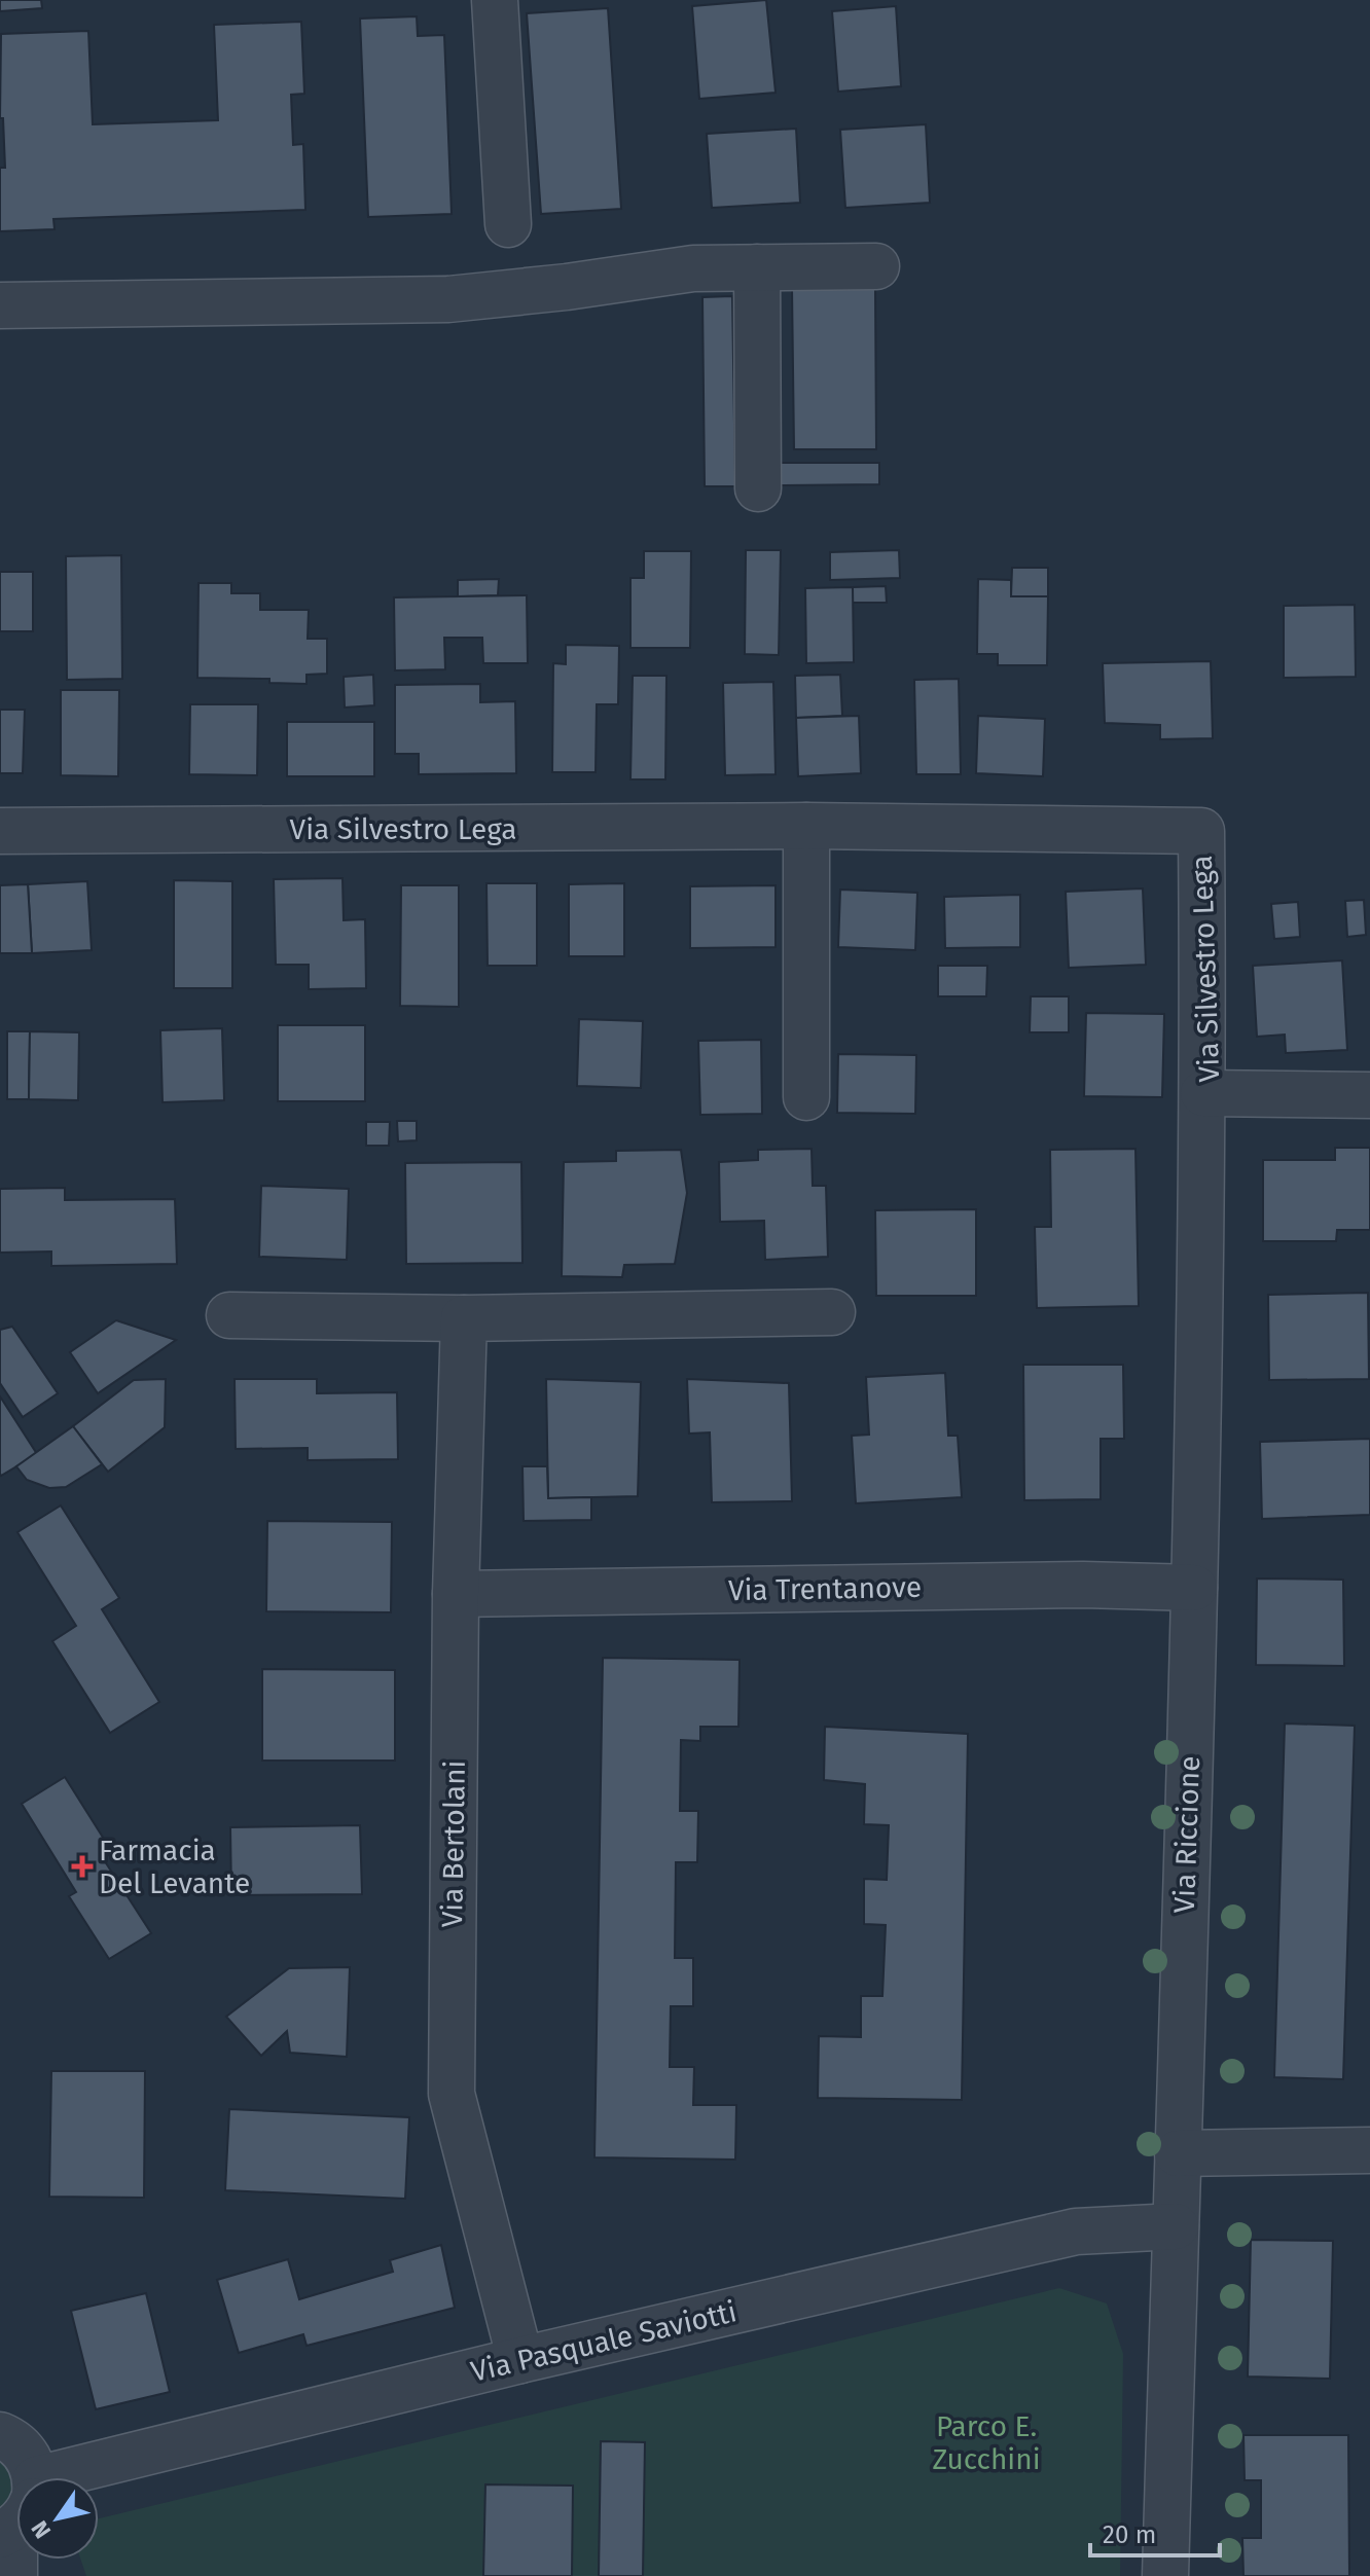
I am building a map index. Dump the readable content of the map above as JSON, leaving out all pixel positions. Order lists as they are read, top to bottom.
{
  "streets": {
    "street": [
      "Via Silvestro Lega",
      "Via Trentanove",
      "Via Riccione",
      "Via Bertolani",
      "Via Pasquale Saviotti"
    ]
  },
  "crossings": [
    ["Via Silvestro Lega", "Via Riccione"],
    ["Via Trentanove", "Via Riccione"],
    ["Via Trentanove", "Via Bertolani"],
    ["Via Riccione", "Via Pasquale Saviotti"],
    ["Via Bertolani", "Via Pasquale Saviotti"]
  ],
  "parks": ["Parco E. Zucchini"],
  "places": {
    "health": ["Farmacia Del Levante"]
  },
  "scale_bar": "20 m",
  "north": "bottom left"
}
